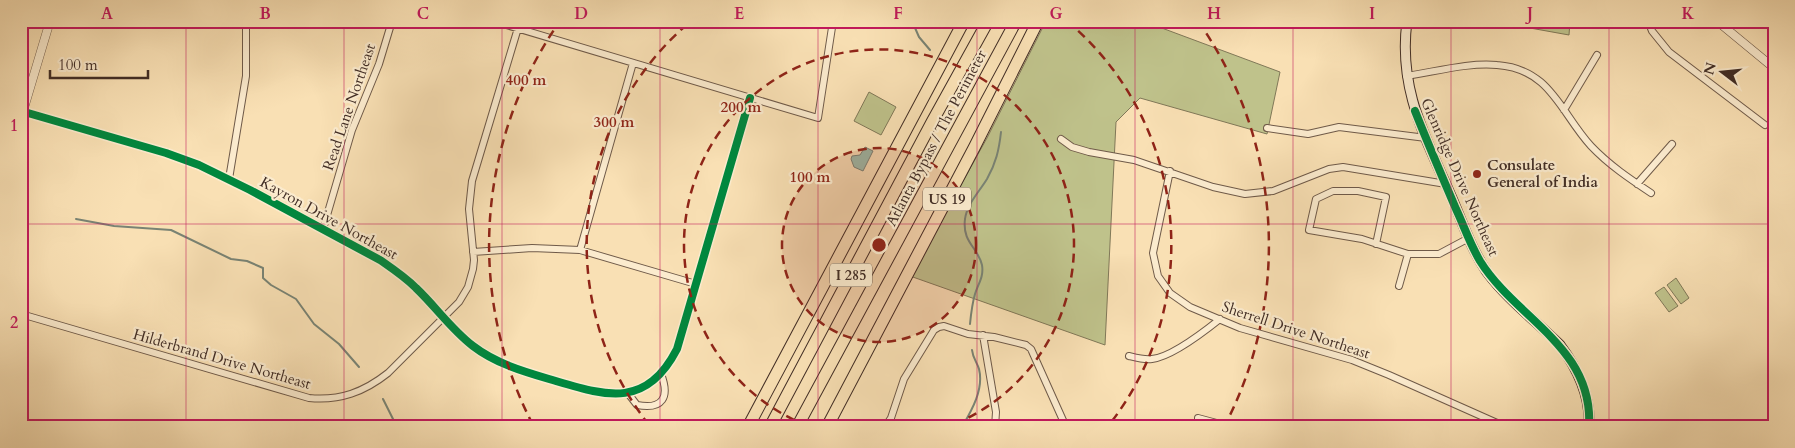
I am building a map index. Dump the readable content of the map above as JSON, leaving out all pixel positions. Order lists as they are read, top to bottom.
{
  "streets": {
    "highway": ["Atlanta Bypass / The Perimeter", "US 19", "I 285"],
    "main road": ["Glenridge Drive Northeast"],
    "street": [
      "Read Lane Northeast",
      "Kayron Drive Northeast",
      "Sherrell Drive Northeast",
      "Hilderbrand Drive Northeast"
    ]
  },
  "crossings": [
    ["Read Lane Northeast", "Kayron Drive Northeast"],
    ["Kayron Drive Northeast", "Hilderbrand Drive Northeast"]
  ],
  "places": ["Consulate General of India"],
  "scale_bar": "100 m",
  "north": "left",
  "grid": {
    "columns": [
      "A",
      "B",
      "C",
      "D",
      "E",
      "F",
      "G",
      "H",
      "I",
      "J",
      "K"
    ],
    "rows": ["1", "2"]
  },
  "rings": [
    "400 m",
    "200 m",
    "300 m",
    "100 m"
  ]
}
